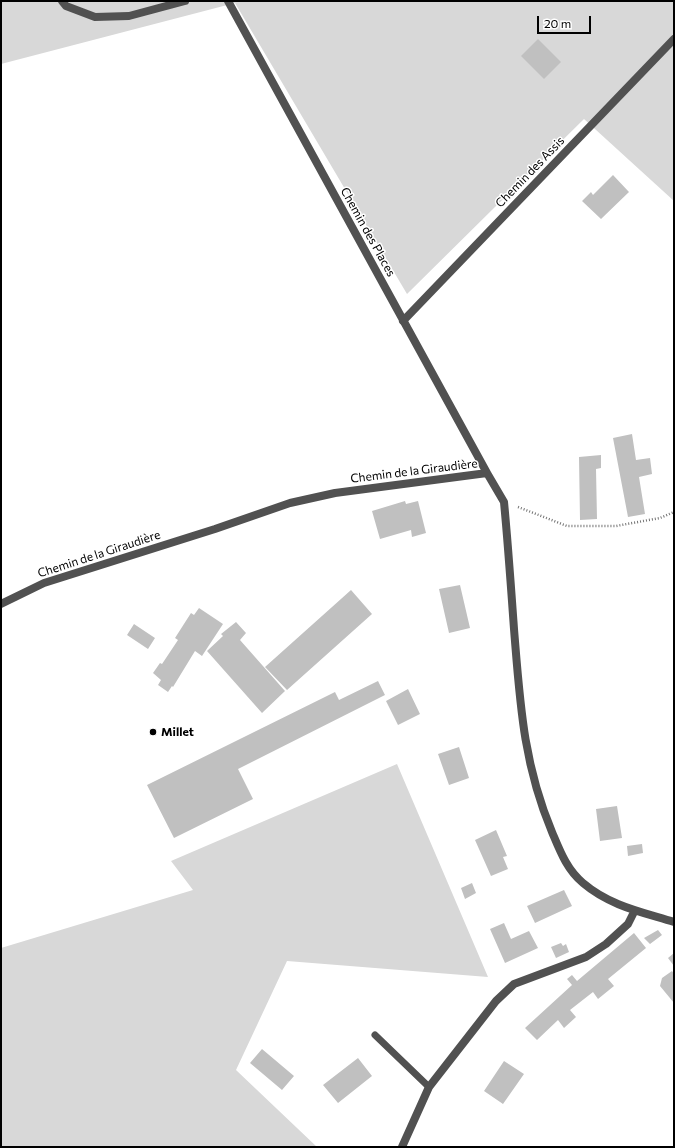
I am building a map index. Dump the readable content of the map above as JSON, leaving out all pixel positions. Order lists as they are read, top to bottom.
{
  "streets": {
    "street": ["Chemin des Assis", "Chemin des Places", "Chemin de la Giraudière"]
  },
  "crossings": [
    ["Chemin des Assis", "Chemin des Places"],
    ["Chemin des Places", "Chemin de la Giraudière"]
  ],
  "places": ["Millet"],
  "scale_bar": "20 m"
}
